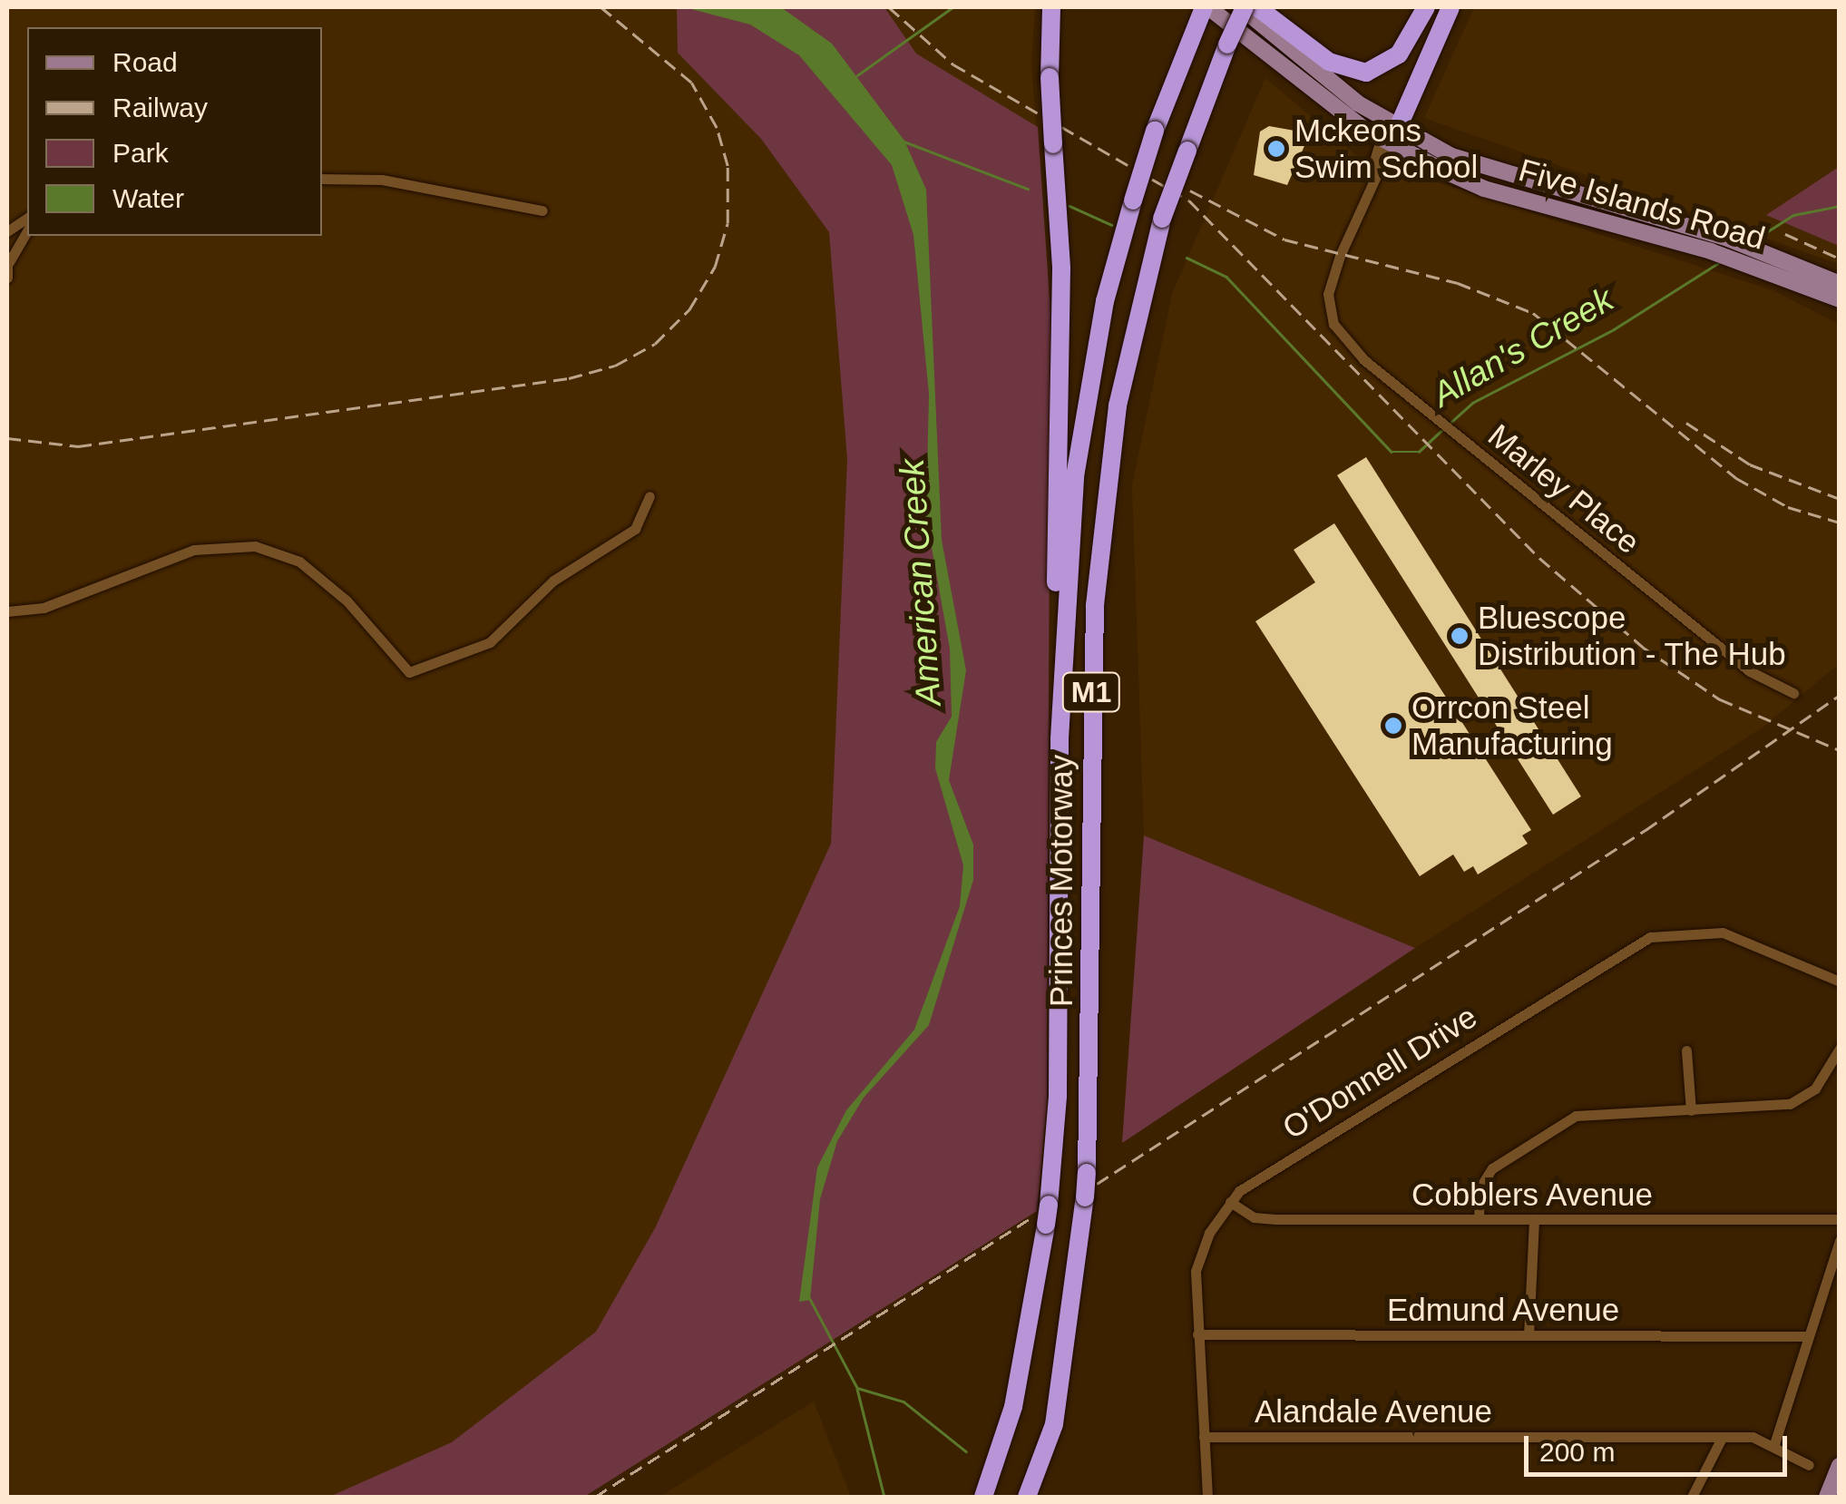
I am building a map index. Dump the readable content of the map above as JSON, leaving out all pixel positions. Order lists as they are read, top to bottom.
{
  "streets": {
    "highway": ["M1", "Princes Motorway"],
    "main road": ["Five Islands Road"],
    "street": [
      "Marley Place",
      "O'Donnell Drive",
      "Cobblers Avenue",
      "Edmund Avenue",
      "Alandale Avenue"
    ]
  },
  "crossings": [
    ["Five Islands Road", "Marley Place"],
    ["Five Islands Road", "Princes Motorway"],
    ["O'Donnell Drive", "Cobblers Avenue"],
    ["O'Donnell Drive", "Edmund Avenue"],
    ["O'Donnell Drive", "Alandale Avenue"]
  ],
  "water": ["Allan's Creek", "American Creek"],
  "places": ["Mckeons Swim School", "Bluescope Distribution - The Hub", "Orrcon Steel Manufacturing"],
  "legend": [
    "Road",
    "Railway",
    "Park",
    "Water"
  ],
  "scale_bar": "200 m"
}
